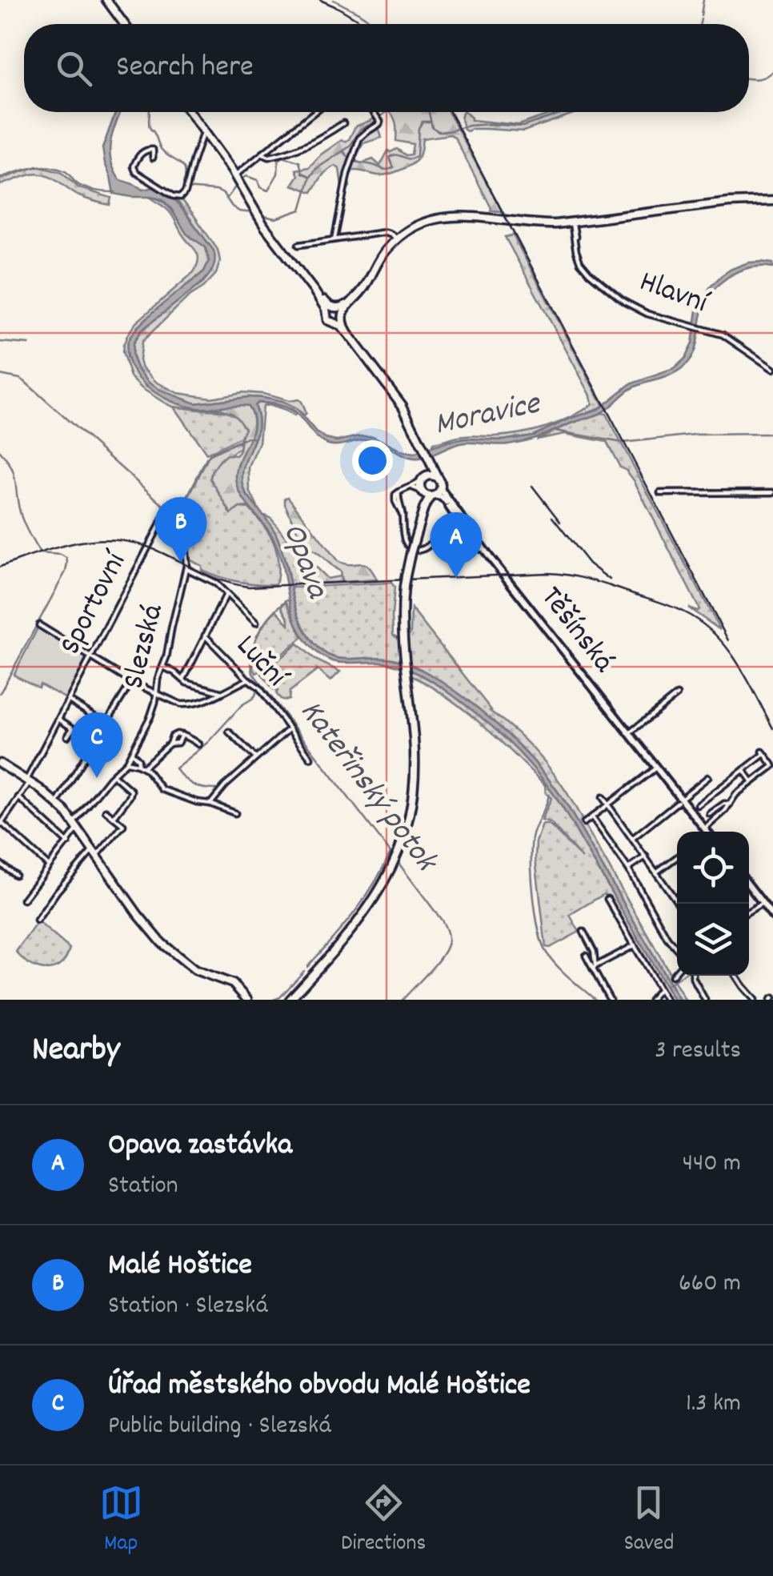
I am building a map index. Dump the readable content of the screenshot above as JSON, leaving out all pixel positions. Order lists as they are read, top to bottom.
{
  "streets": {
    "main road": ["Těšínská"],
    "street": [
      "Hlavní",
      "Sportovní",
      "Slezská",
      "Luční"
    ]
  },
  "crossings": [
    ["Sportovní", "Slezská"]
  ],
  "water": ["Moravice", "Opava", "Kateřinský potok"],
  "page": {
    "search": "Search here",
    "pins": ["B", "A", "C"],
    "heading": ["Nearby", "3 results"],
    "list": [
      {
        "mark": "A",
        "name": "Opava zastávka",
        "note": "Station",
        "value": "440 m"
      },
      {
        "mark": "B",
        "name": "Malé Hoštice",
        "note": "Station · Slezská",
        "value": "660 m"
      },
      {
        "mark": "C",
        "name": "Úřad městského obvodu Malé Hoštice",
        "note": "Public building · Slezská",
        "value": "1.3 km"
      }
    ],
    "nav": ["Map", "Directions", "Saved"]
  }
}
